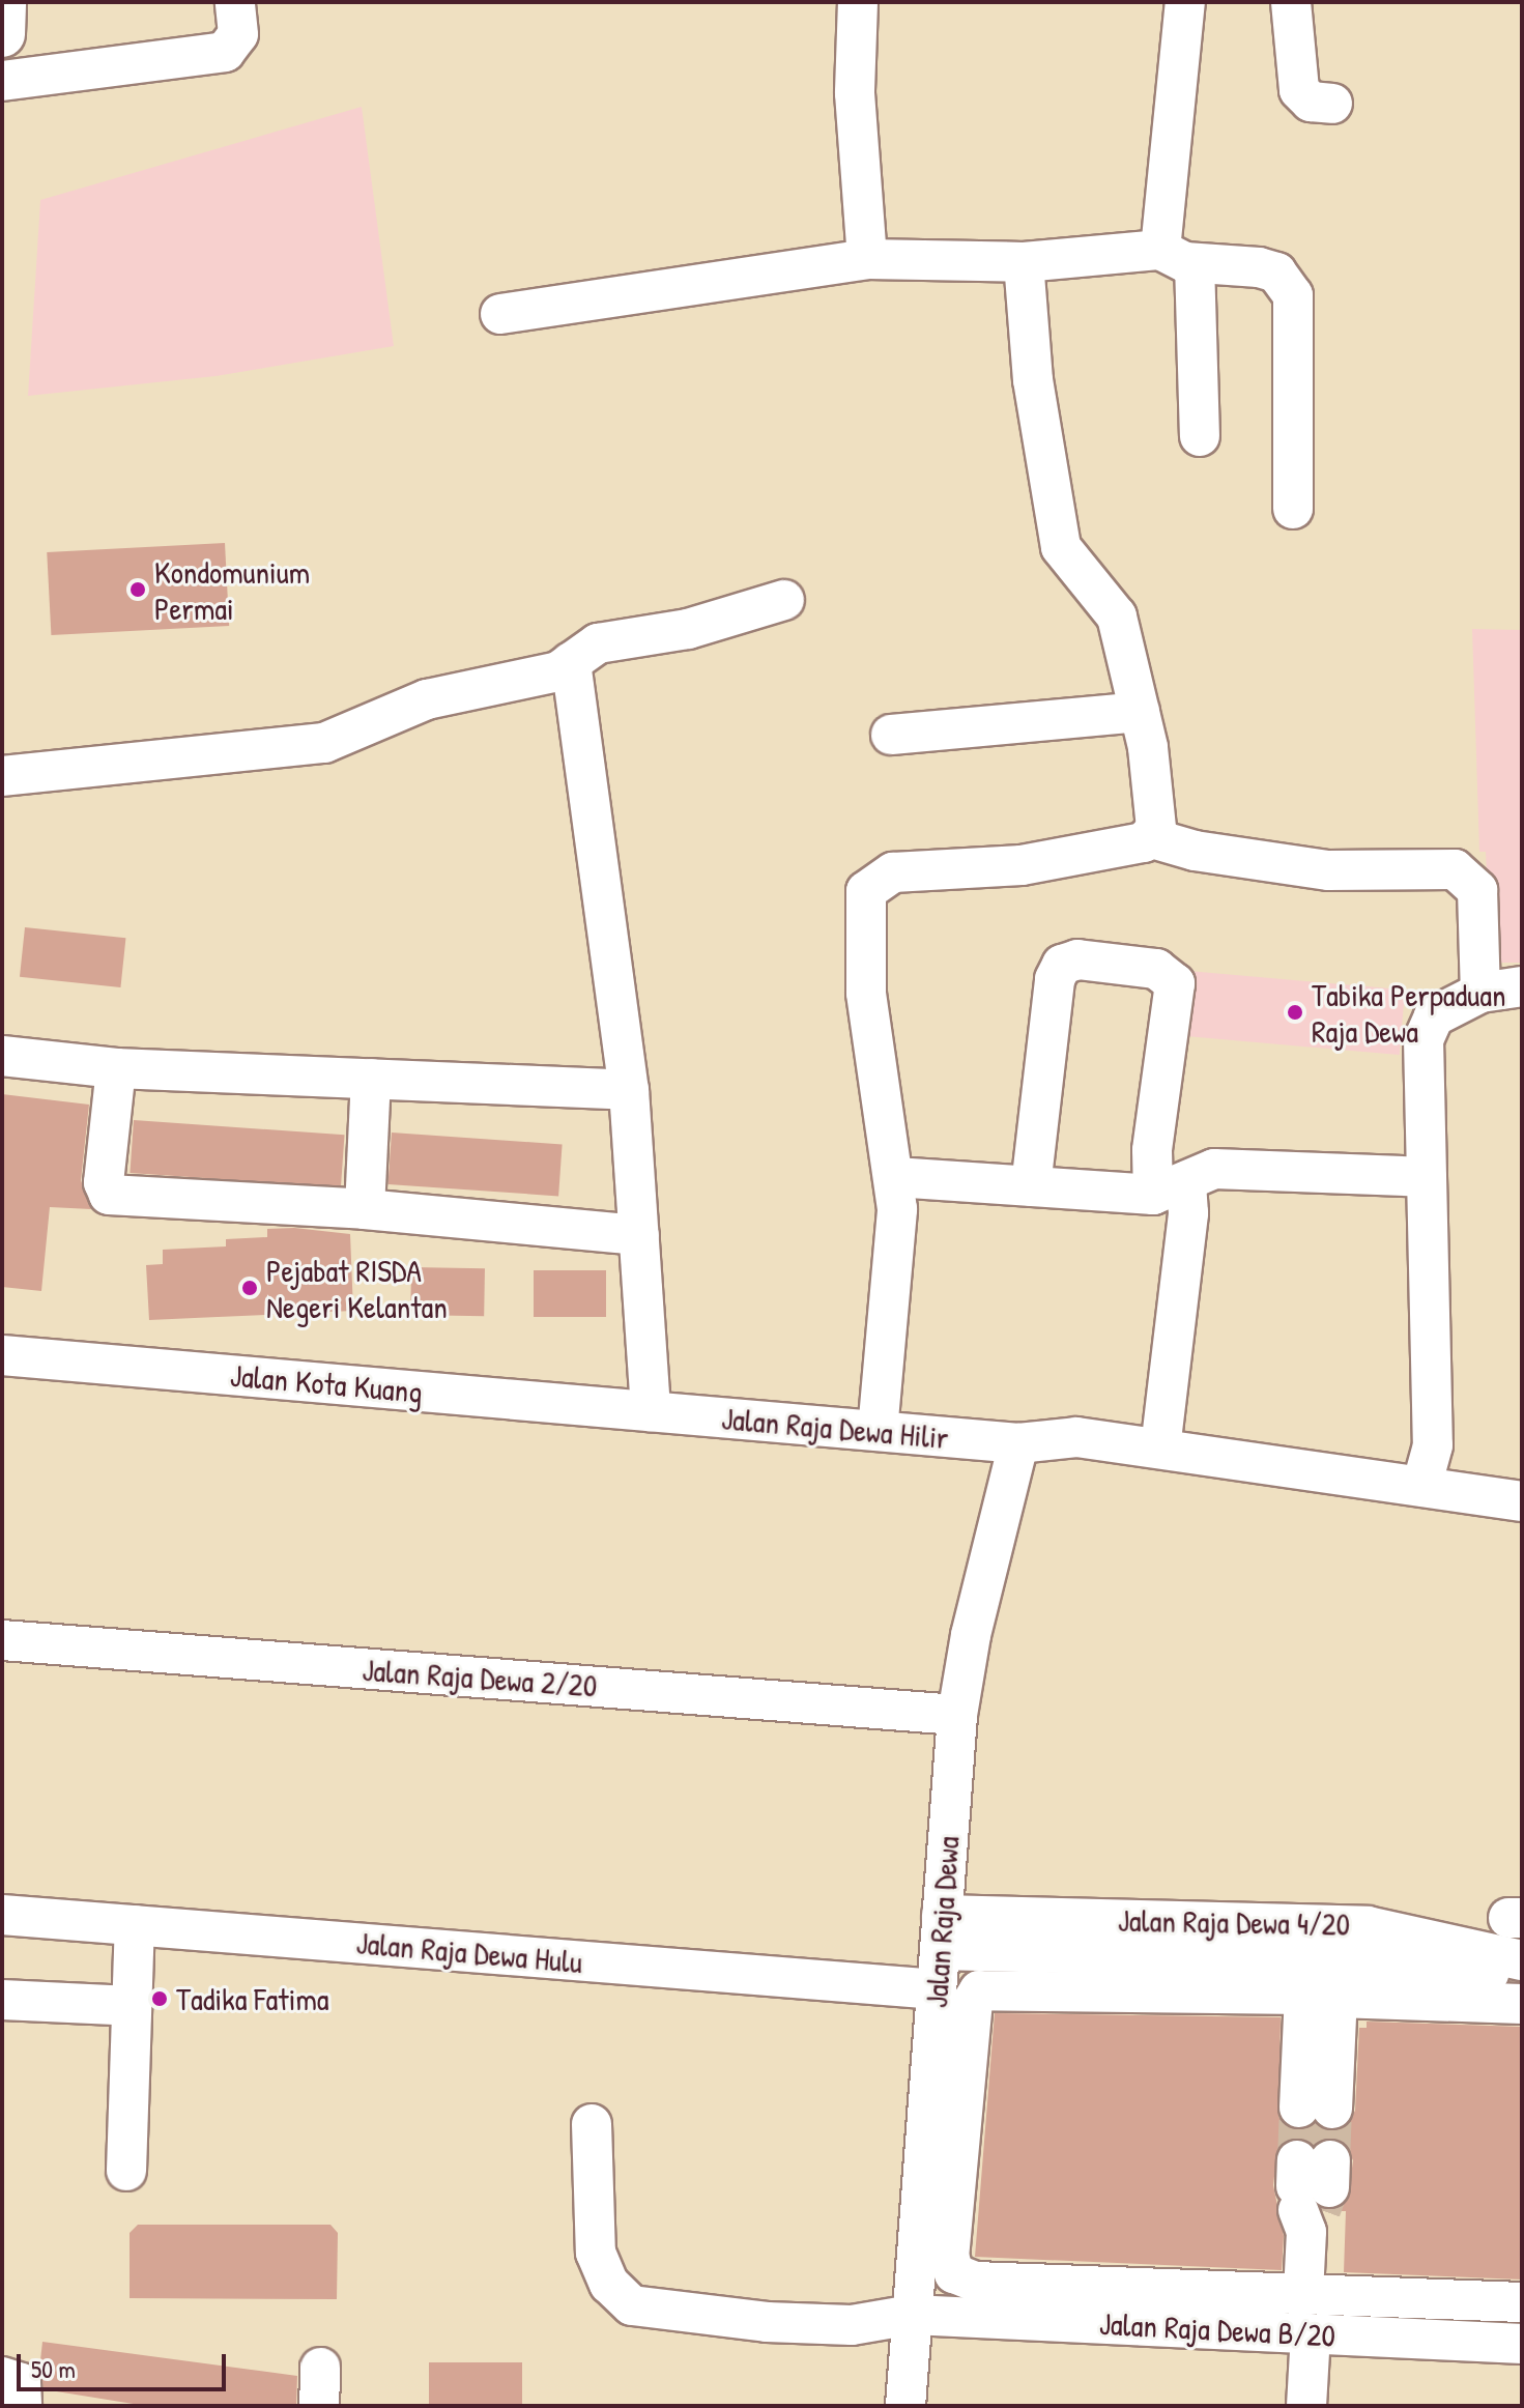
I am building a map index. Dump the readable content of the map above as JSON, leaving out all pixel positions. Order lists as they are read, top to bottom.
{
  "streets": {
    "street": [
      "Jalan Kota Kuang",
      "Jalan Raja Dewa Hilir",
      "Jalan Raja Dewa 2/20",
      "Jalan Raja Dewa",
      "Jalan Raja Dewa 4/20",
      "Jalan Raja Dewa Hulu",
      "Jalan Raja Dewa B/20"
    ]
  },
  "crossings": [
    ["Jalan Kota Kuang", "Jalan Raja Dewa Hilir"],
    ["Jalan Raja Dewa Hilir", "Jalan Raja Dewa"],
    ["Jalan Raja Dewa 2/20", "Jalan Raja Dewa"],
    ["Jalan Raja Dewa", "Jalan Raja Dewa 4/20"],
    ["Jalan Raja Dewa", "Jalan Raja Dewa Hulu"],
    ["Jalan Raja Dewa", "Jalan Raja Dewa B/20"]
  ],
  "places": [
    "Kondomunium Permai",
    "Tabika Perpaduan Raja Dewa",
    "Pejabat RISDA Negeri Kelantan",
    "Tadika Fatima"
  ],
  "scale_bar": "50 m"
}
